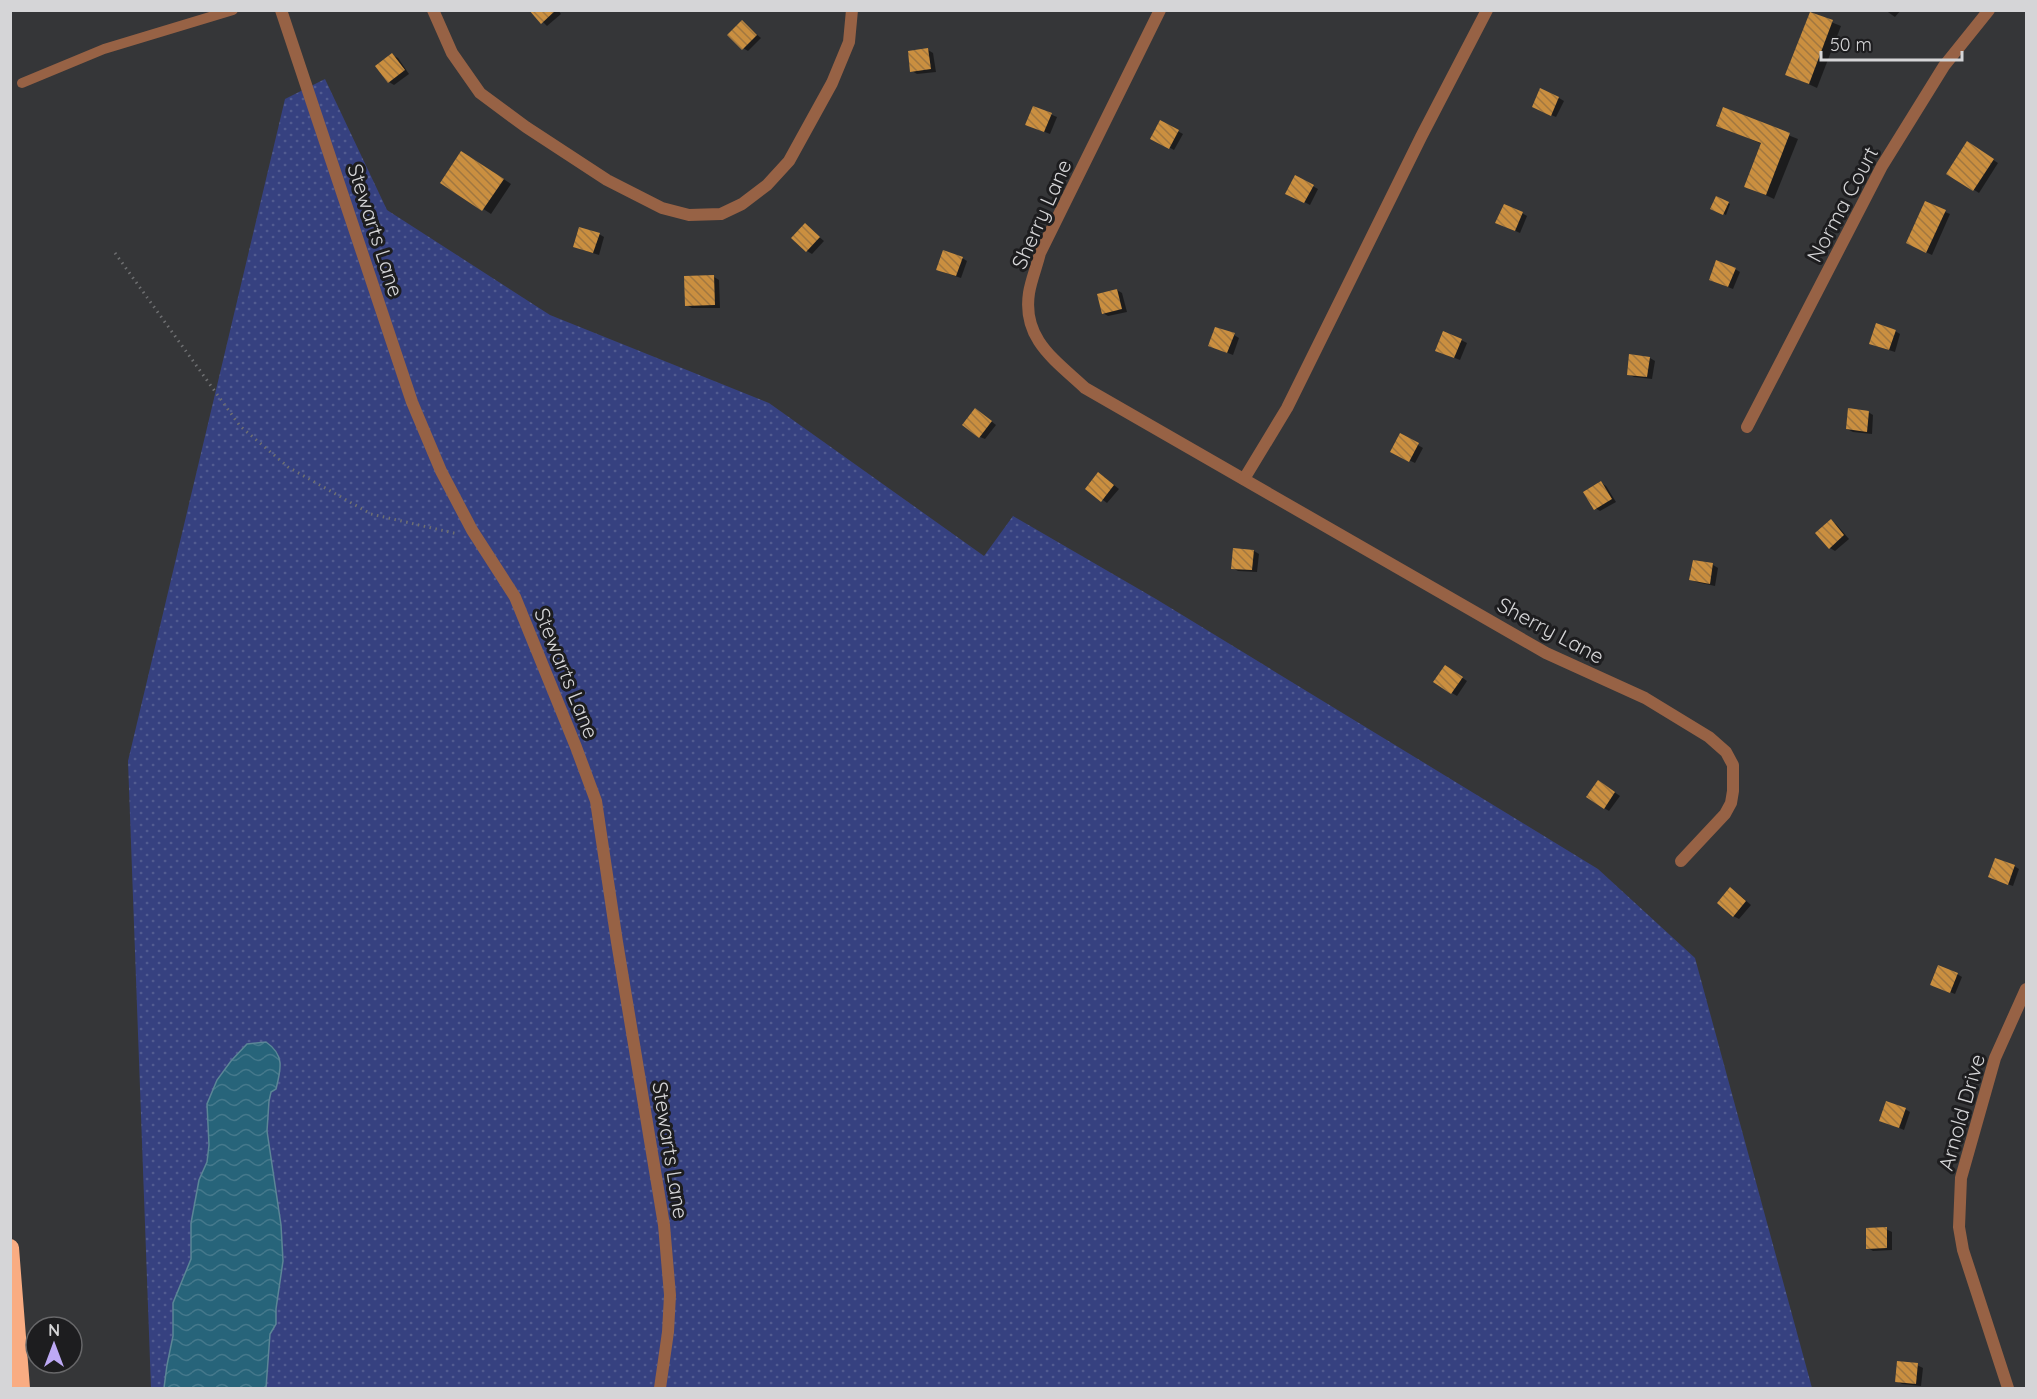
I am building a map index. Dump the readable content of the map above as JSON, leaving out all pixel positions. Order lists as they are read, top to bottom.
{
  "streets": {
    "street": [
      "Norma Court",
      "Sherry Lane",
      "Stewarts Lane",
      "Arnold Drive"
    ]
  },
  "scale_bar": "50 m",
  "north": "top"
}
